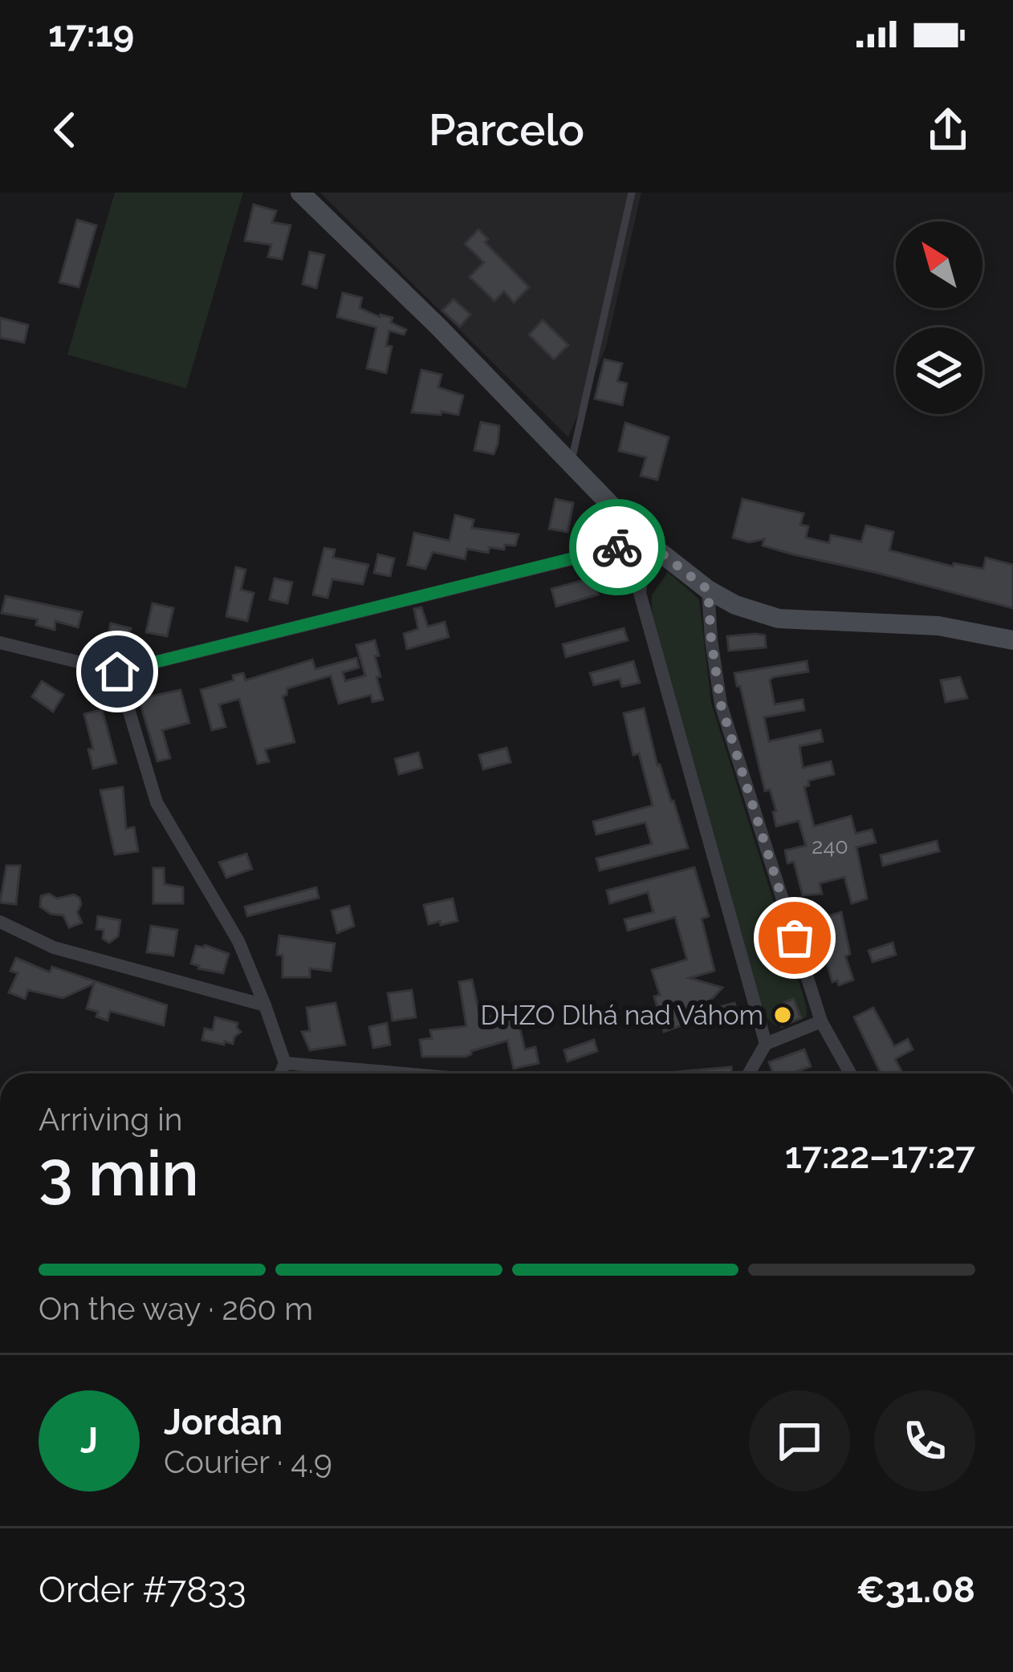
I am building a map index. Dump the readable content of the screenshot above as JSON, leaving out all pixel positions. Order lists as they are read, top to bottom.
{
  "places": ["DHZO Dlhá nad Váhom"],
  "house_numbers": ["240"],
  "north": "top left",
  "page": {
    "status": "17:19",
    "header": "Parcelo",
    "heading": ["3 min", "Arriving in", "17:22–17:27"],
    "panel": [
      "Jordan",
      "Courier · 4.9",
      "Order #7833",
      "€31.08"
    ],
    "bar": "On the way · 260 m",
    "round": "J"
  }
}
